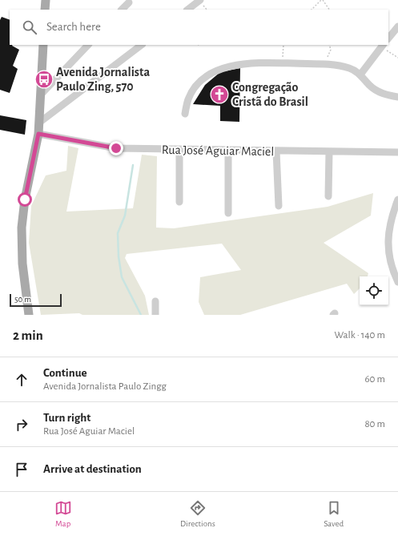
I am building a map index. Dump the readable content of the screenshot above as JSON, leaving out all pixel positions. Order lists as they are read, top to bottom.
{
  "streets": {
    "street": ["Rua José Aguiar Maciel"]
  },
  "places": {
    "bus stop": ["Avenida Jornalista Paulo Zing, 570"],
    "church": ["Congregação Cristã do Brasil"]
  },
  "scale_bar": "50 m",
  "page": {
    "search": "Search here",
    "scale": "50 m",
    "heading": ["2 min", "Walk · 140 m"],
    "list": [
      ["Continue", "Avenida Jornalista Paulo Zingg", "60 m"],
      ["Turn right", "Rua José Aguiar Maciel", "80 m"],
      "Arrive at destination"
    ],
    "nav": ["Map", "Directions", "Saved"]
  }
}
